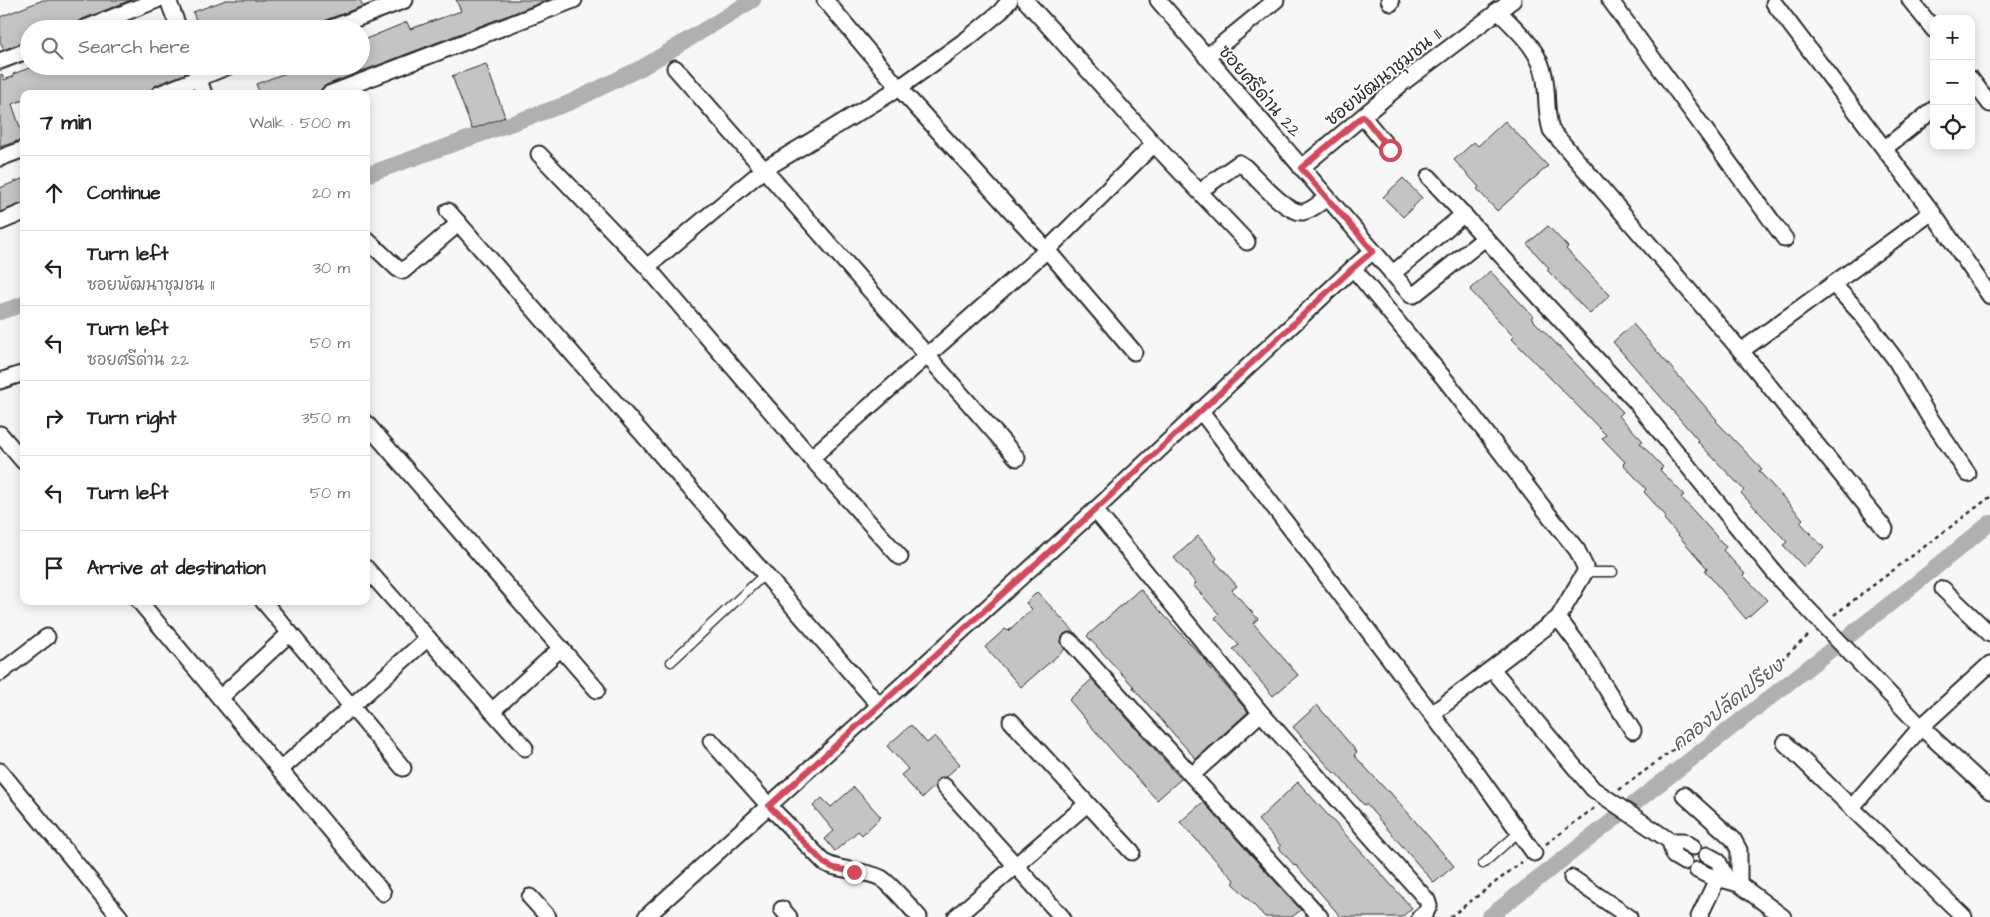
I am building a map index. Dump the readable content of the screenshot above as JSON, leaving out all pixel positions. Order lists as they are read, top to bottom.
{
  "streets": {
    "street": ["ซอยพัฒนาชุมชน 11", "ซอยศรีด่าน 22"]
  },
  "crossings": [
    ["ซอยพัฒนาชุมชน 11", "ซอยศรีด่าน 22"]
  ],
  "water": ["คลองปลัดเปรียง"],
  "page": {
    "map_buttons": ["+", "−"],
    "search": "Search here",
    "heading": ["7 min", "Walk · 500 m"],
    "list": [
      ["Continue", "20 m"],
      ["Turn left", "ซอยพัฒนาชุมชน 11", "30 m"],
      ["Turn left", "ซอยศรีด่าน 22", "50 m"],
      ["Turn right", "350 m"],
      ["Turn left", "50 m"],
      "Arrive at destination"
    ]
  }
}
